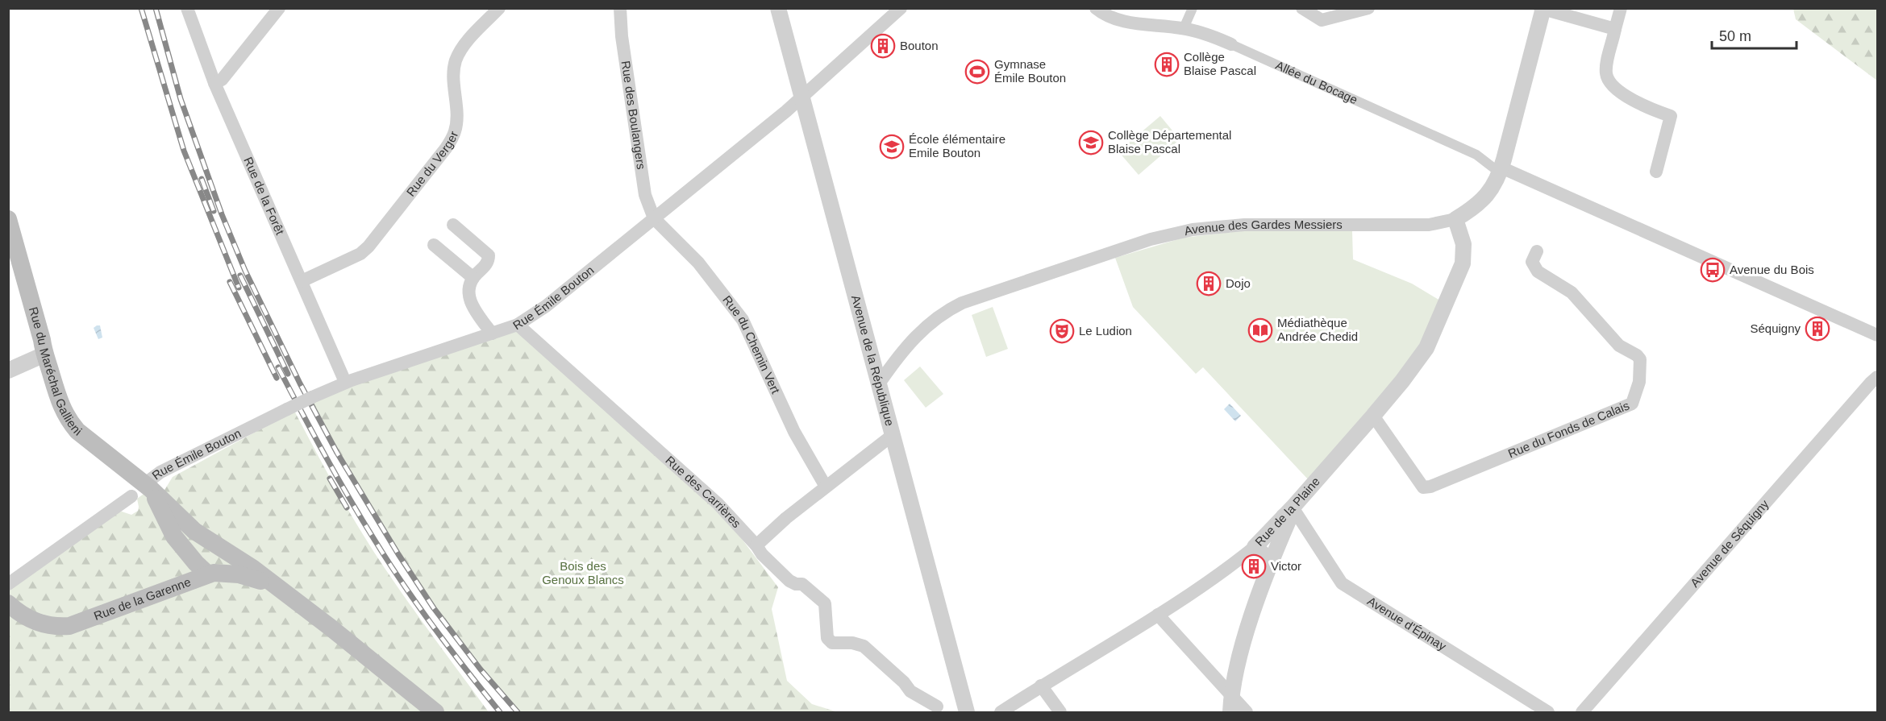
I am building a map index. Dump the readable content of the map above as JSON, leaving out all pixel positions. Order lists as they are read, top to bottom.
{
  "streets": {
    "main road": ["Rue du Maréchal Gallieni", "Rue de la Garenne"],
    "street": [
      "Allée du Bocage",
      "Rue des Boulangers",
      "Rue du Verger",
      "Rue de la Forêt",
      "Avenue des Gardes Messiers",
      "Rue Émile Bouton",
      "Rue du Chemin Vert",
      "Avenue de la République",
      "Rue du Fonds de Calais",
      "Rue des Carrières",
      "Rue de la Plaine",
      "Avenue de Séquigny",
      "Avenue d'Épinay"
    ]
  },
  "crossings": [
    ["Allée du Bocage", "Avenue des Gardes Messiers"],
    ["Rue des Boulangers", "Rue Émile Bouton"],
    ["Rue des Boulangers", "Rue du Chemin Vert"],
    ["Rue du Verger", "Rue de la Forêt"],
    ["Rue de la Forêt", "Rue Émile Bouton"],
    ["Avenue des Gardes Messiers", "Avenue de la République"],
    ["Avenue des Gardes Messiers", "Rue de la Plaine"],
    ["Rue Émile Bouton", "Rue du Chemin Vert"],
    ["Rue Émile Bouton", "Avenue de la République"],
    ["Rue Émile Bouton", "Rue du Maréchal Gallieni"],
    ["Rue Émile Bouton", "Rue des Carrières"],
    ["Rue du Maréchal Gallieni", "Rue de la Garenne"],
    ["Rue du Fonds de Calais", "Rue de la Plaine"],
    ["Rue de la Plaine", "Avenue d'Épinay"]
  ],
  "parks": ["Bois des Genoux Blancs"],
  "places": {
    "building": [
      "Bouton",
      "Collège Blaise Pascal",
      "Dojo",
      "Séquigny",
      "Victor"
    ],
    "sports": ["Gymnase Émile Bouton"],
    "school or university": ["Collège Départemental Blaise Pascal", "École élémentaire Emile Bouton"],
    "bus stop": ["Avenue du Bois"],
    "library": ["Médiathèque Andrée Chedid"],
    "theatre": ["Le Ludion"]
  },
  "scale_bar": "50 m"
}
